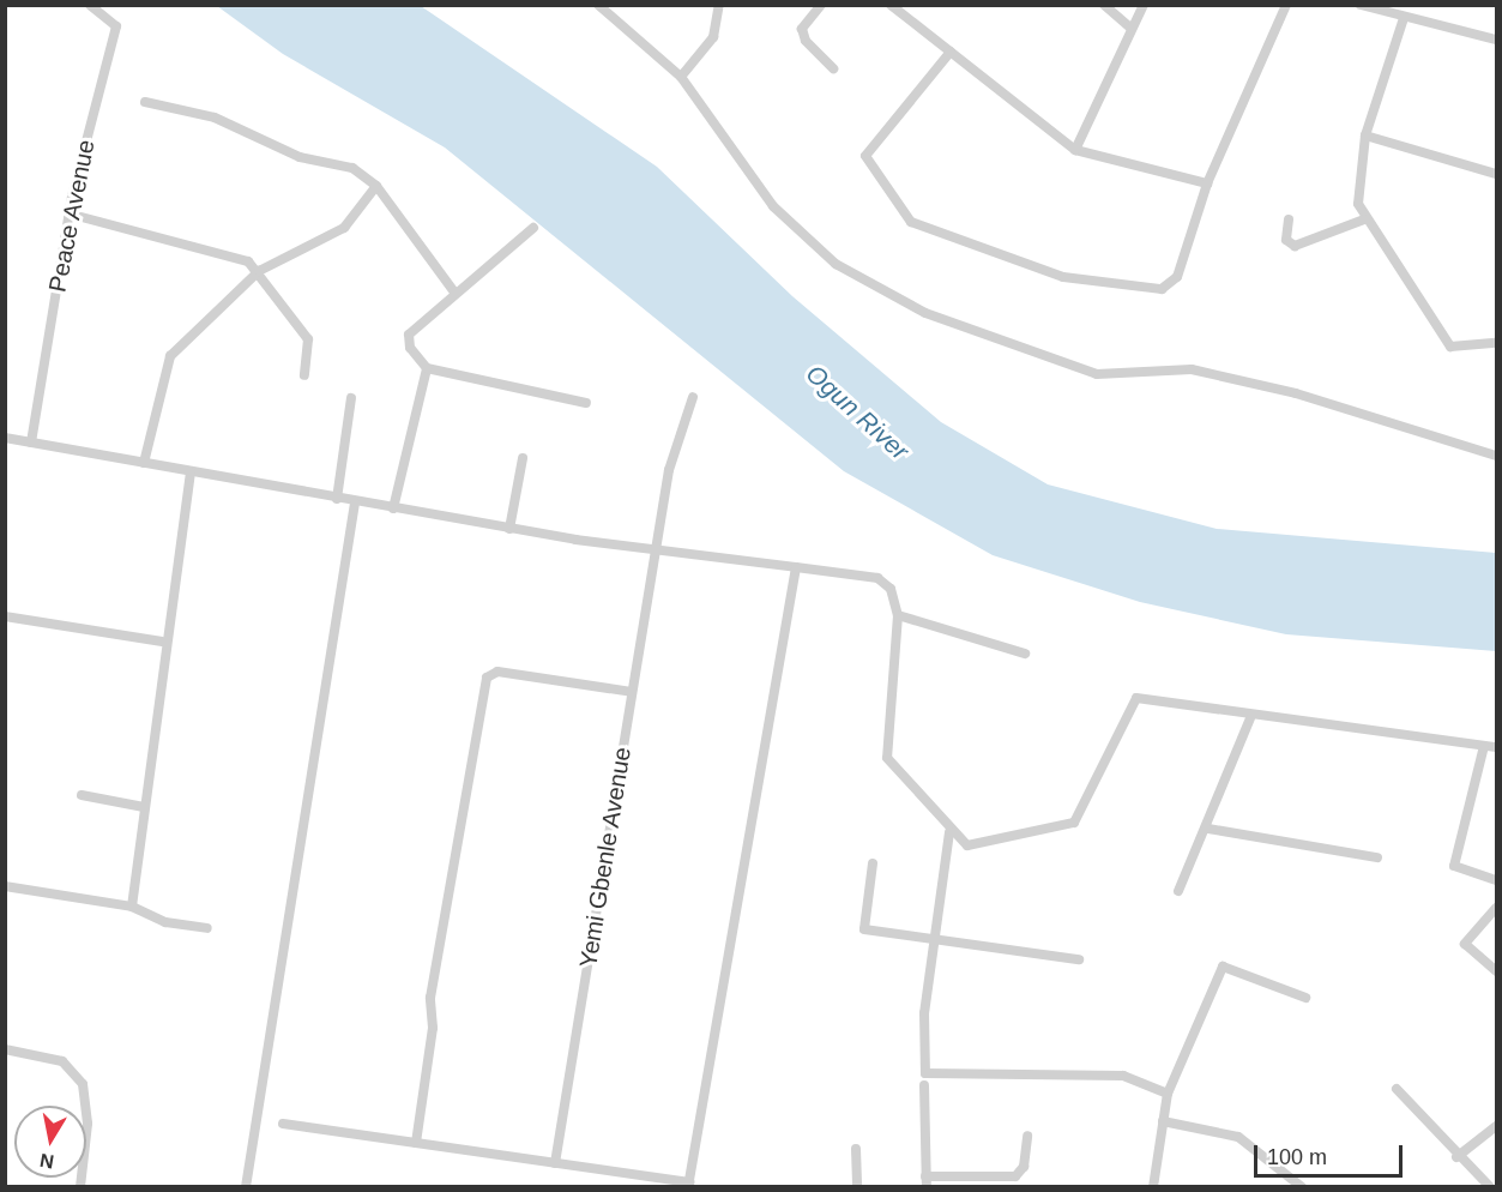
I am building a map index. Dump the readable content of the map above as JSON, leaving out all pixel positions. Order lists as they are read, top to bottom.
{
  "streets": {
    "street": ["Peace Avenue", "Yemi Gbenle Avenue"]
  },
  "water": ["Ogun River"],
  "scale_bar": "100 m",
  "north": "bottom"
}
